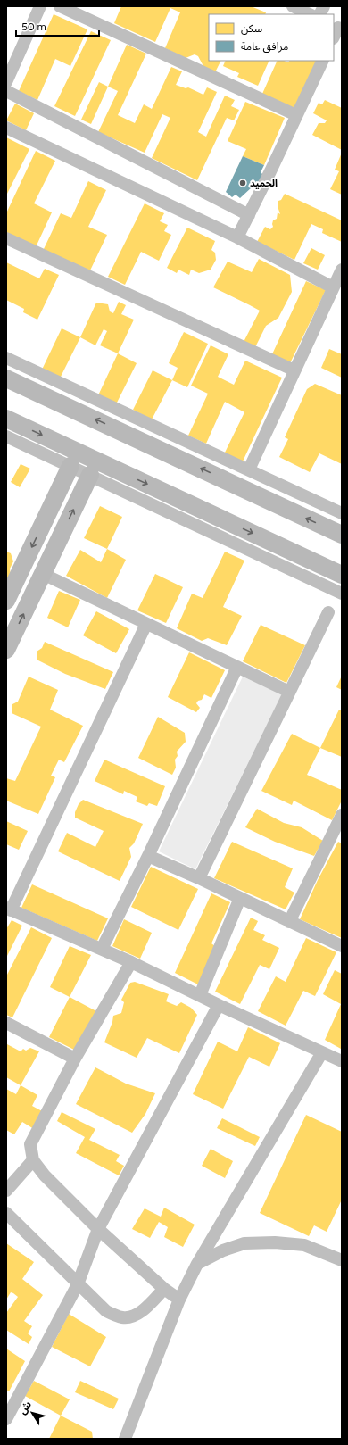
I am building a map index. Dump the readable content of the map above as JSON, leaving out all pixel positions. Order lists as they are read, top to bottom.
{
  "places": ["الحميد"],
  "legend": ["سكن", "مرافق عامة"],
  "scale_bar": "50 m",
  "north": "top left"
}
